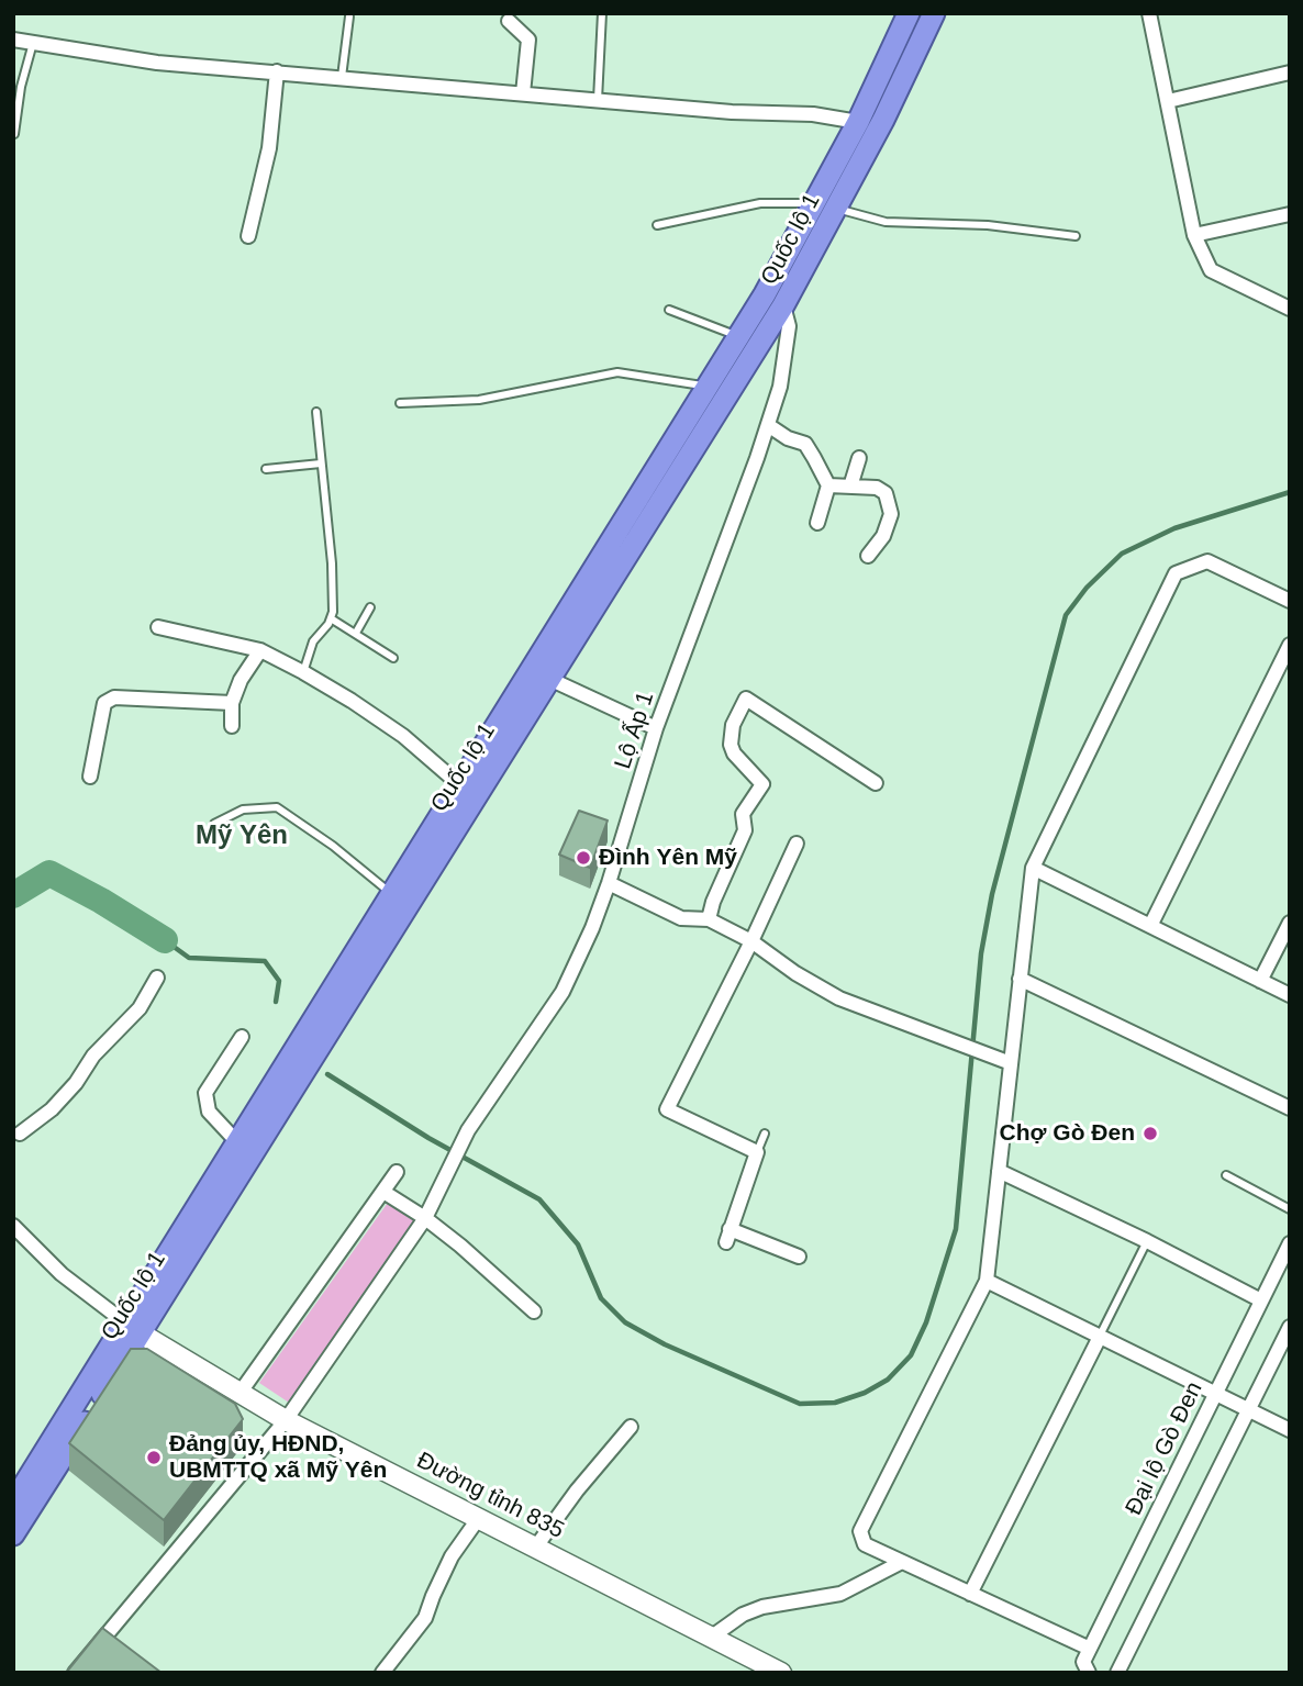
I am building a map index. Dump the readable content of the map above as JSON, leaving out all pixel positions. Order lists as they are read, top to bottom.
{
  "streets": {
    "highway": ["Quốc lộ 1"],
    "main road": ["Đường tỉnh 835"],
    "street": ["Lộ Ấp 1", "Đại lộ Gò Đen"]
  },
  "crossings": [
    ["Quốc lộ 1", "Lộ Ấp 1"],
    ["Quốc lộ 1", "Đường tỉnh 835"],
    ["Lộ Ấp 1", "Đường tỉnh 835"]
  ],
  "districts": ["Mỹ Yên"],
  "places": ["Đình Yên Mỹ", "Chợ Gò Đen", "Đảng ủy, HĐND, UBMTTQ xã Mỹ Yên"]
}
